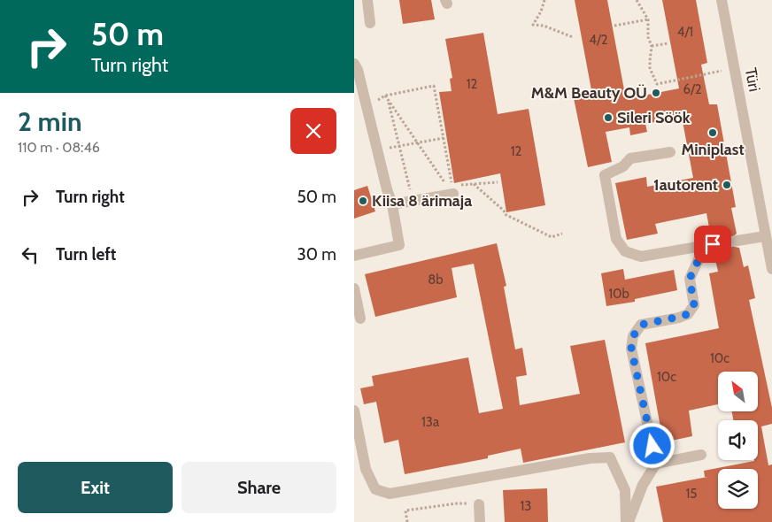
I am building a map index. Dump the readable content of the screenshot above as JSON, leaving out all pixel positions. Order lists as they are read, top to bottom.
{
  "streets": {
    "street": ["Türi"]
  },
  "places": [
    "M&M Beauty OÜ",
    "Sileri Söök",
    "Miniplast",
    "1autorent",
    "Kiisa 8 ärimaja"
  ],
  "house_numbers": [
    "4/1",
    "4/2",
    "12",
    "6/2",
    "12",
    "8b",
    "10b",
    "10c",
    "10c",
    "13a",
    "15",
    "13"
  ],
  "north": "top left",
  "page": {
    "turn": ["50 m", "Turn right"],
    "heading": ["2 min", "110 m · 08:46"],
    "list": [
      {
        "name": "Turn right",
        "value": "50 m"
      },
      {
        "name": "Turn left",
        "value": "30 m"
      }
    ],
    "buttons": ["Exit", "Share"]
  }
}
